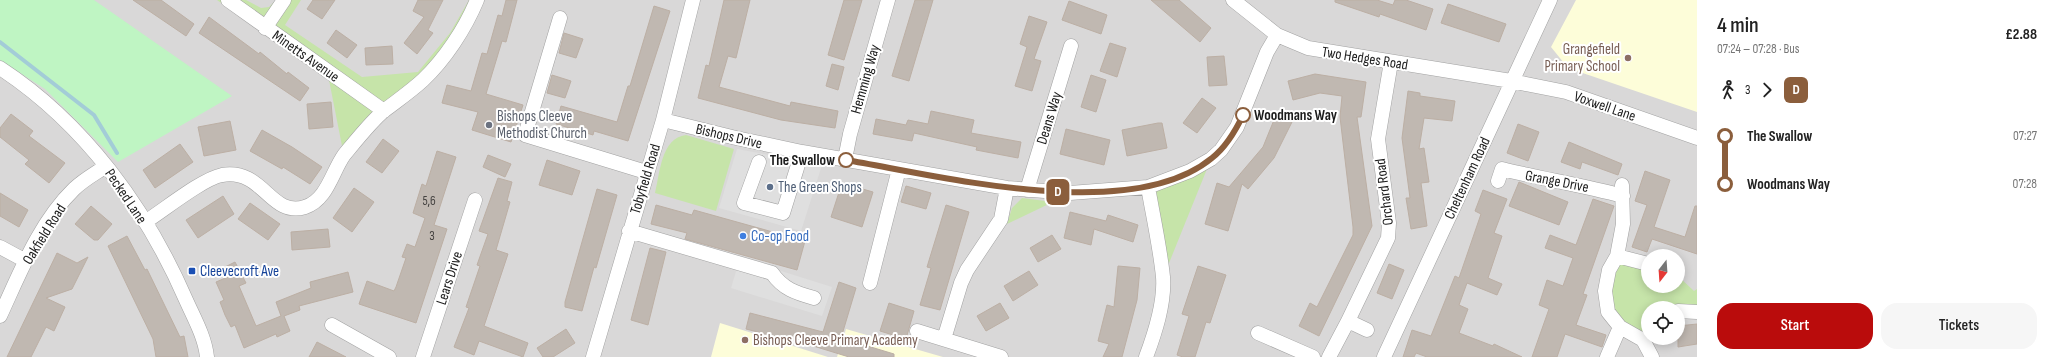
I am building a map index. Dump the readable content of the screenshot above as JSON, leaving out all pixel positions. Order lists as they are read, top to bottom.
{
  "streets": {
    "street": [
      "Minetts Avenue",
      "Two Hedges Road",
      "Hemming Way",
      "Voxwell Lane",
      "Deans Way",
      "Bishops Drive",
      "Cheltenham Road",
      "Tobyfield Road",
      "Grange Drive",
      "Orchard Road",
      "Pecked Lane",
      "Oakfield Road",
      "Lears Drive"
    ]
  },
  "crossings": [
    ["Two Hedges Road", "Voxwell Lane"],
    ["Two Hedges Road", "Bishops Drive"],
    ["Two Hedges Road", "Cheltenham Road"],
    ["Two Hedges Road", "Orchard Road"],
    ["Hemming Way", "Bishops Drive"],
    ["Voxwell Lane", "Cheltenham Road"],
    ["Deans Way", "Bishops Drive"],
    ["Bishops Drive", "Tobyfield Road"],
    ["Pecked Lane", "Oakfield Road"]
  ],
  "places": {
    "other": [
      "Grangefield Primary School",
      "Woodmans Way",
      "Bishops Cleeve Methodist Church",
      "The Swallow",
      "The Green Shops",
      "Co-op Food",
      "Bishops Cleeve Primary Academy"
    ],
    "transit": ["Cleevecroft Ave"]
  },
  "lines": ["bus line D"],
  "house_numbers": ["5,6", "3"],
  "north": "bottom",
  "page": {
    "on_map": "D",
    "heading": ["4 min", "07:24 – 07:28 · Bus", "£2.88"],
    "legs": ["3", "D"],
    "list": [
      {
        "name": "The Swallow",
        "value": "07:27"
      },
      {
        "name": "Woodmans Way",
        "value": "07:28"
      }
    ],
    "buttons": ["Start", "Tickets"]
  }
}
